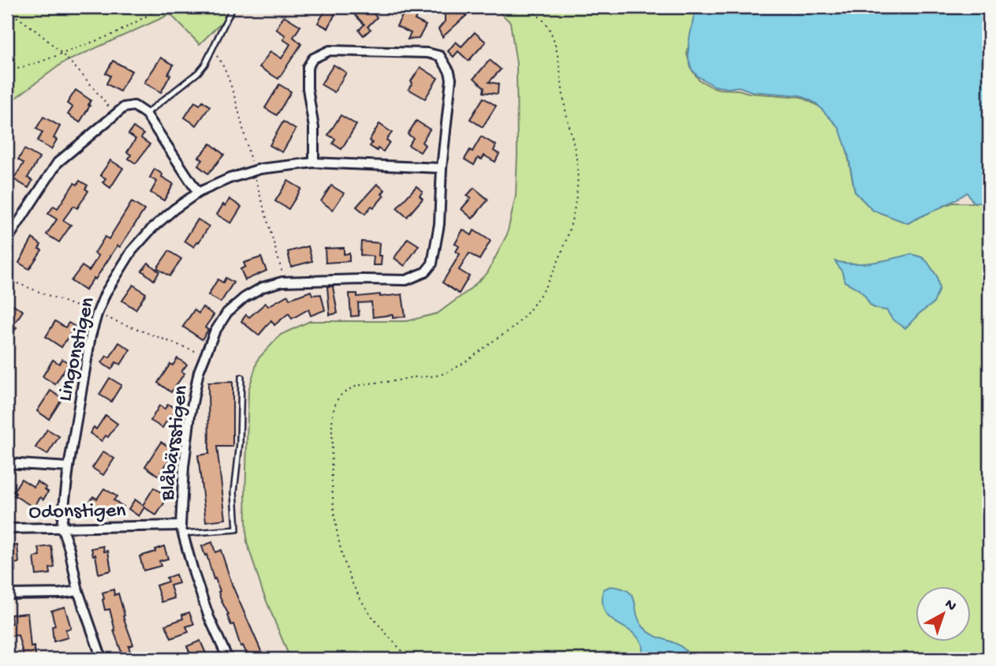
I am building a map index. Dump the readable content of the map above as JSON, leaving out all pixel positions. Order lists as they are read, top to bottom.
{
  "streets": {
    "street": ["Lingonstigen", "Blåbärsstigen", "Odonstigen"]
  },
  "crossings": [
    ["Lingonstigen", "Blåbärsstigen"],
    ["Lingonstigen", "Odonstigen"],
    ["Blåbärsstigen", "Odonstigen"]
  ],
  "north": "top right"
}
